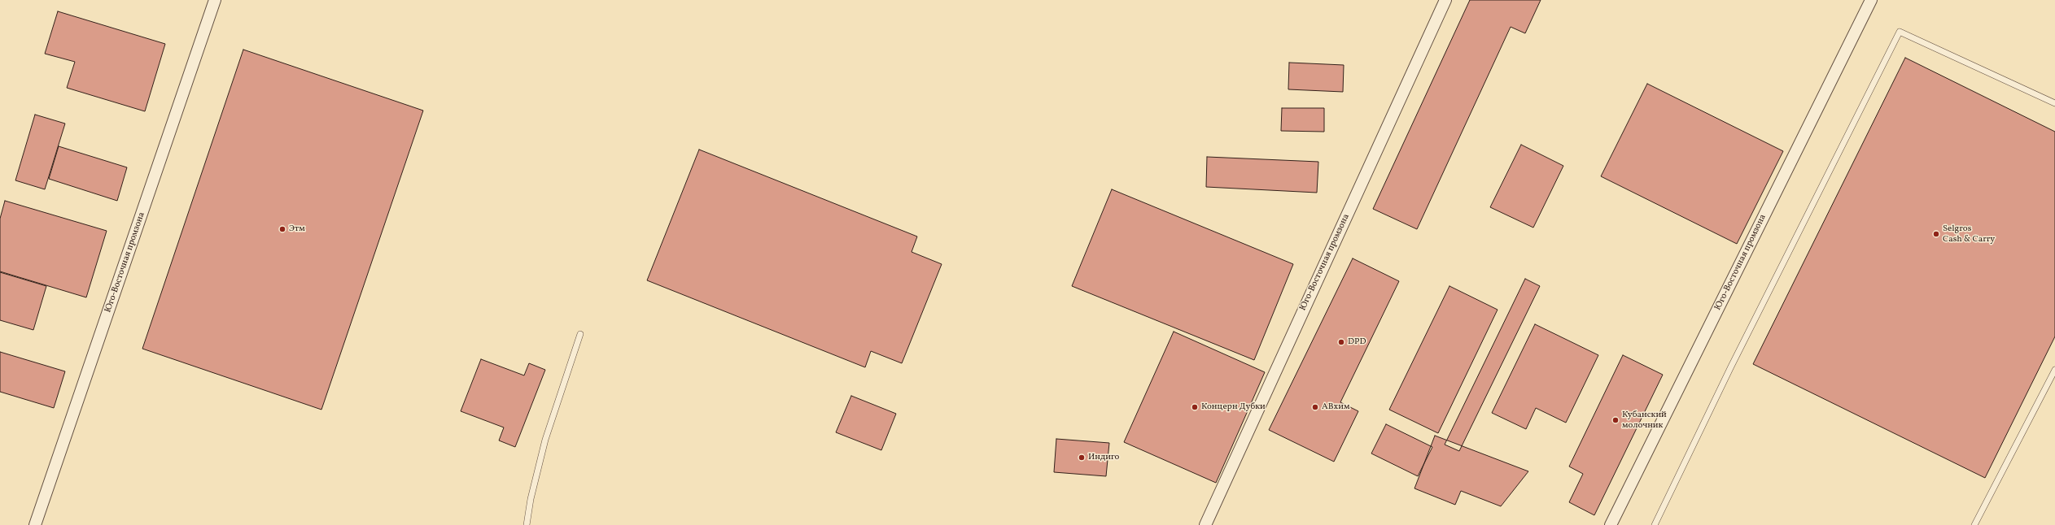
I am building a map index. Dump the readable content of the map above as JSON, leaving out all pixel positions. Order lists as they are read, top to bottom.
{
  "streets": {
    "street": ["Юго-Восточная промзона"]
  },
  "places": [
    "Этм",
    "Selgros Cash & Carry",
    "DPD",
    "Концерн Дубки",
    "АВхим",
    "Кубанский молочник",
    "Индиго"
  ]
}
